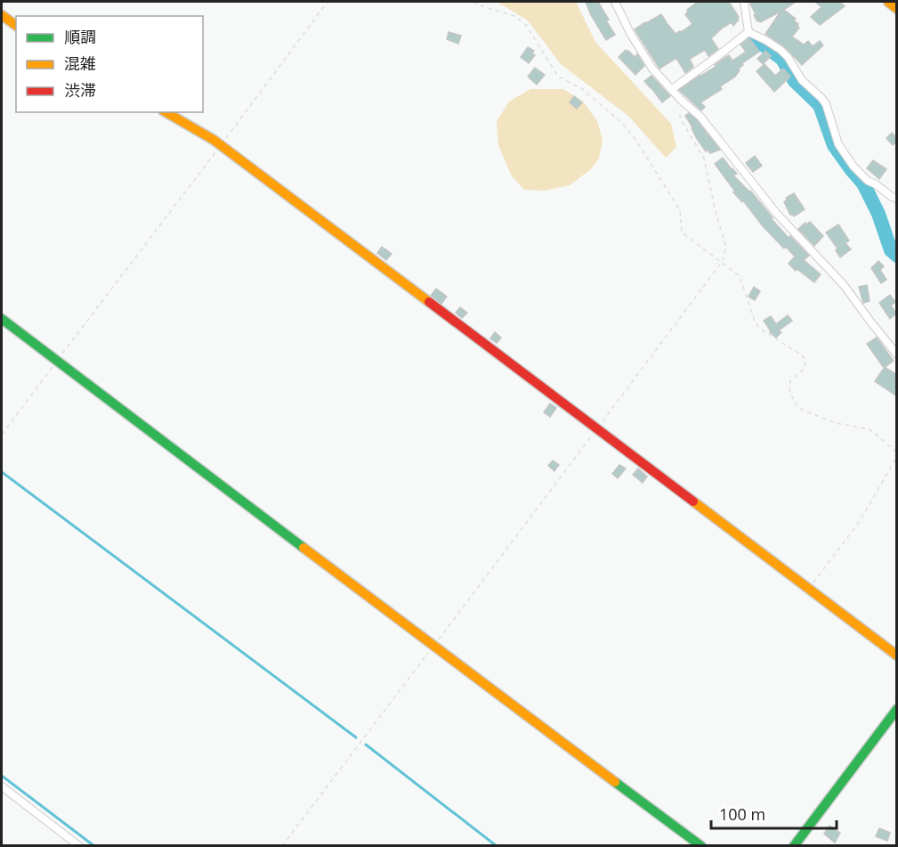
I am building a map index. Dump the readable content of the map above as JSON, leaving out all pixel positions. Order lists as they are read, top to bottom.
{
  "legend": ["順調", "混雑", "渋滞"],
  "scale_bar": "100 m"
}
